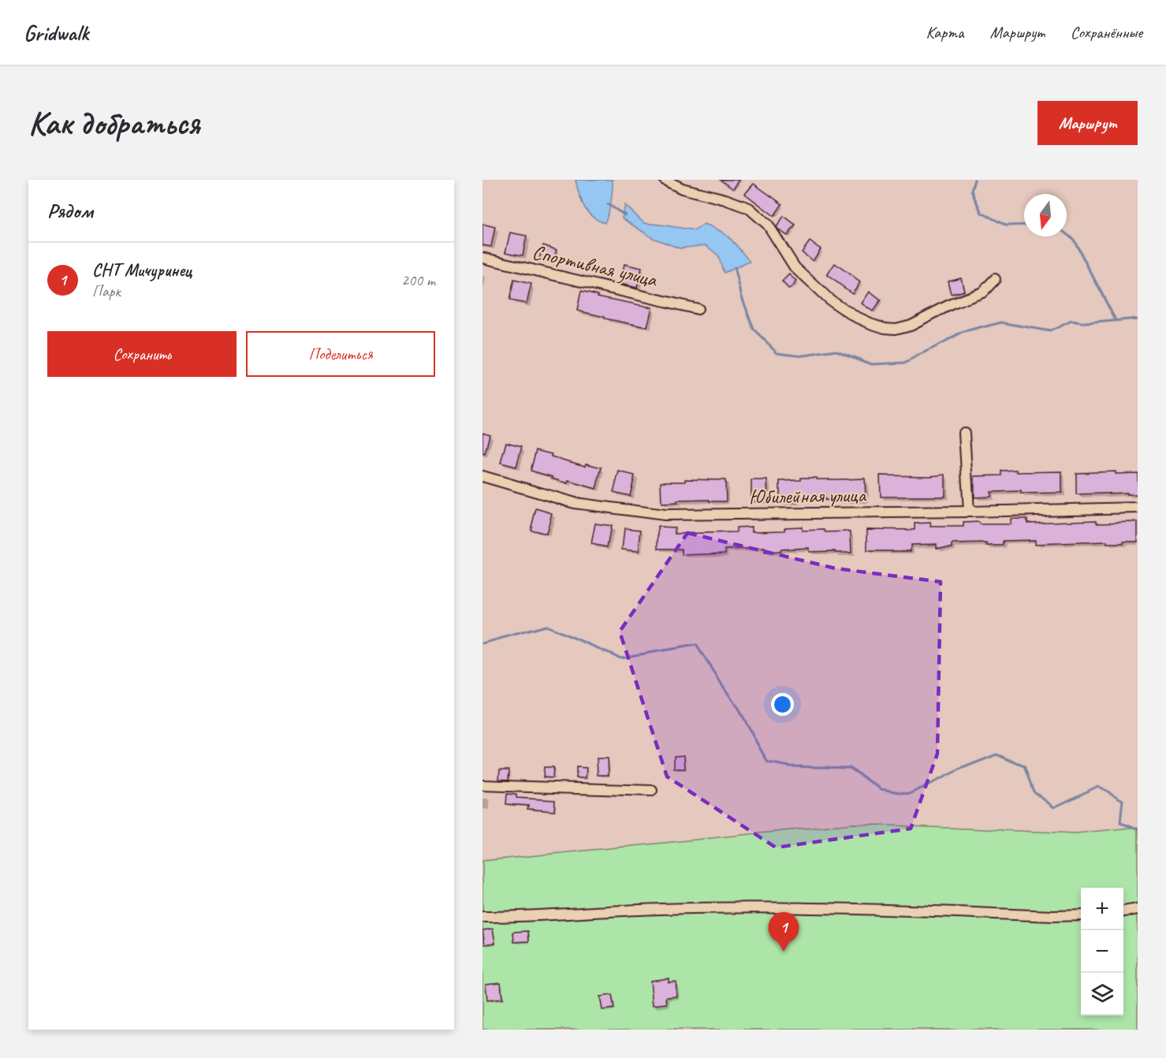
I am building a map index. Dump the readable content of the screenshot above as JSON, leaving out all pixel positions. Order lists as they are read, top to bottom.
{
  "streets": {
    "street": ["Спортивная улица", "Юбилейная улица"]
  },
  "north": "bottom",
  "page": {
    "header": "Gridwalk",
    "nav": ["Карта", "Маршрут", "Сохранённые"],
    "buttons": [
      "Маршрут",
      ["Сохранить", "Поделиться"]
    ],
    "title": "Как добраться",
    "heading": "Рядом",
    "list": [
      {
        "mark": "1",
        "name": "СНТ Мичуринец",
        "note": "Парк",
        "value": "200 m"
      }
    ],
    "map_buttons": ["+", "−"],
    "pins": "1"
  }
}
